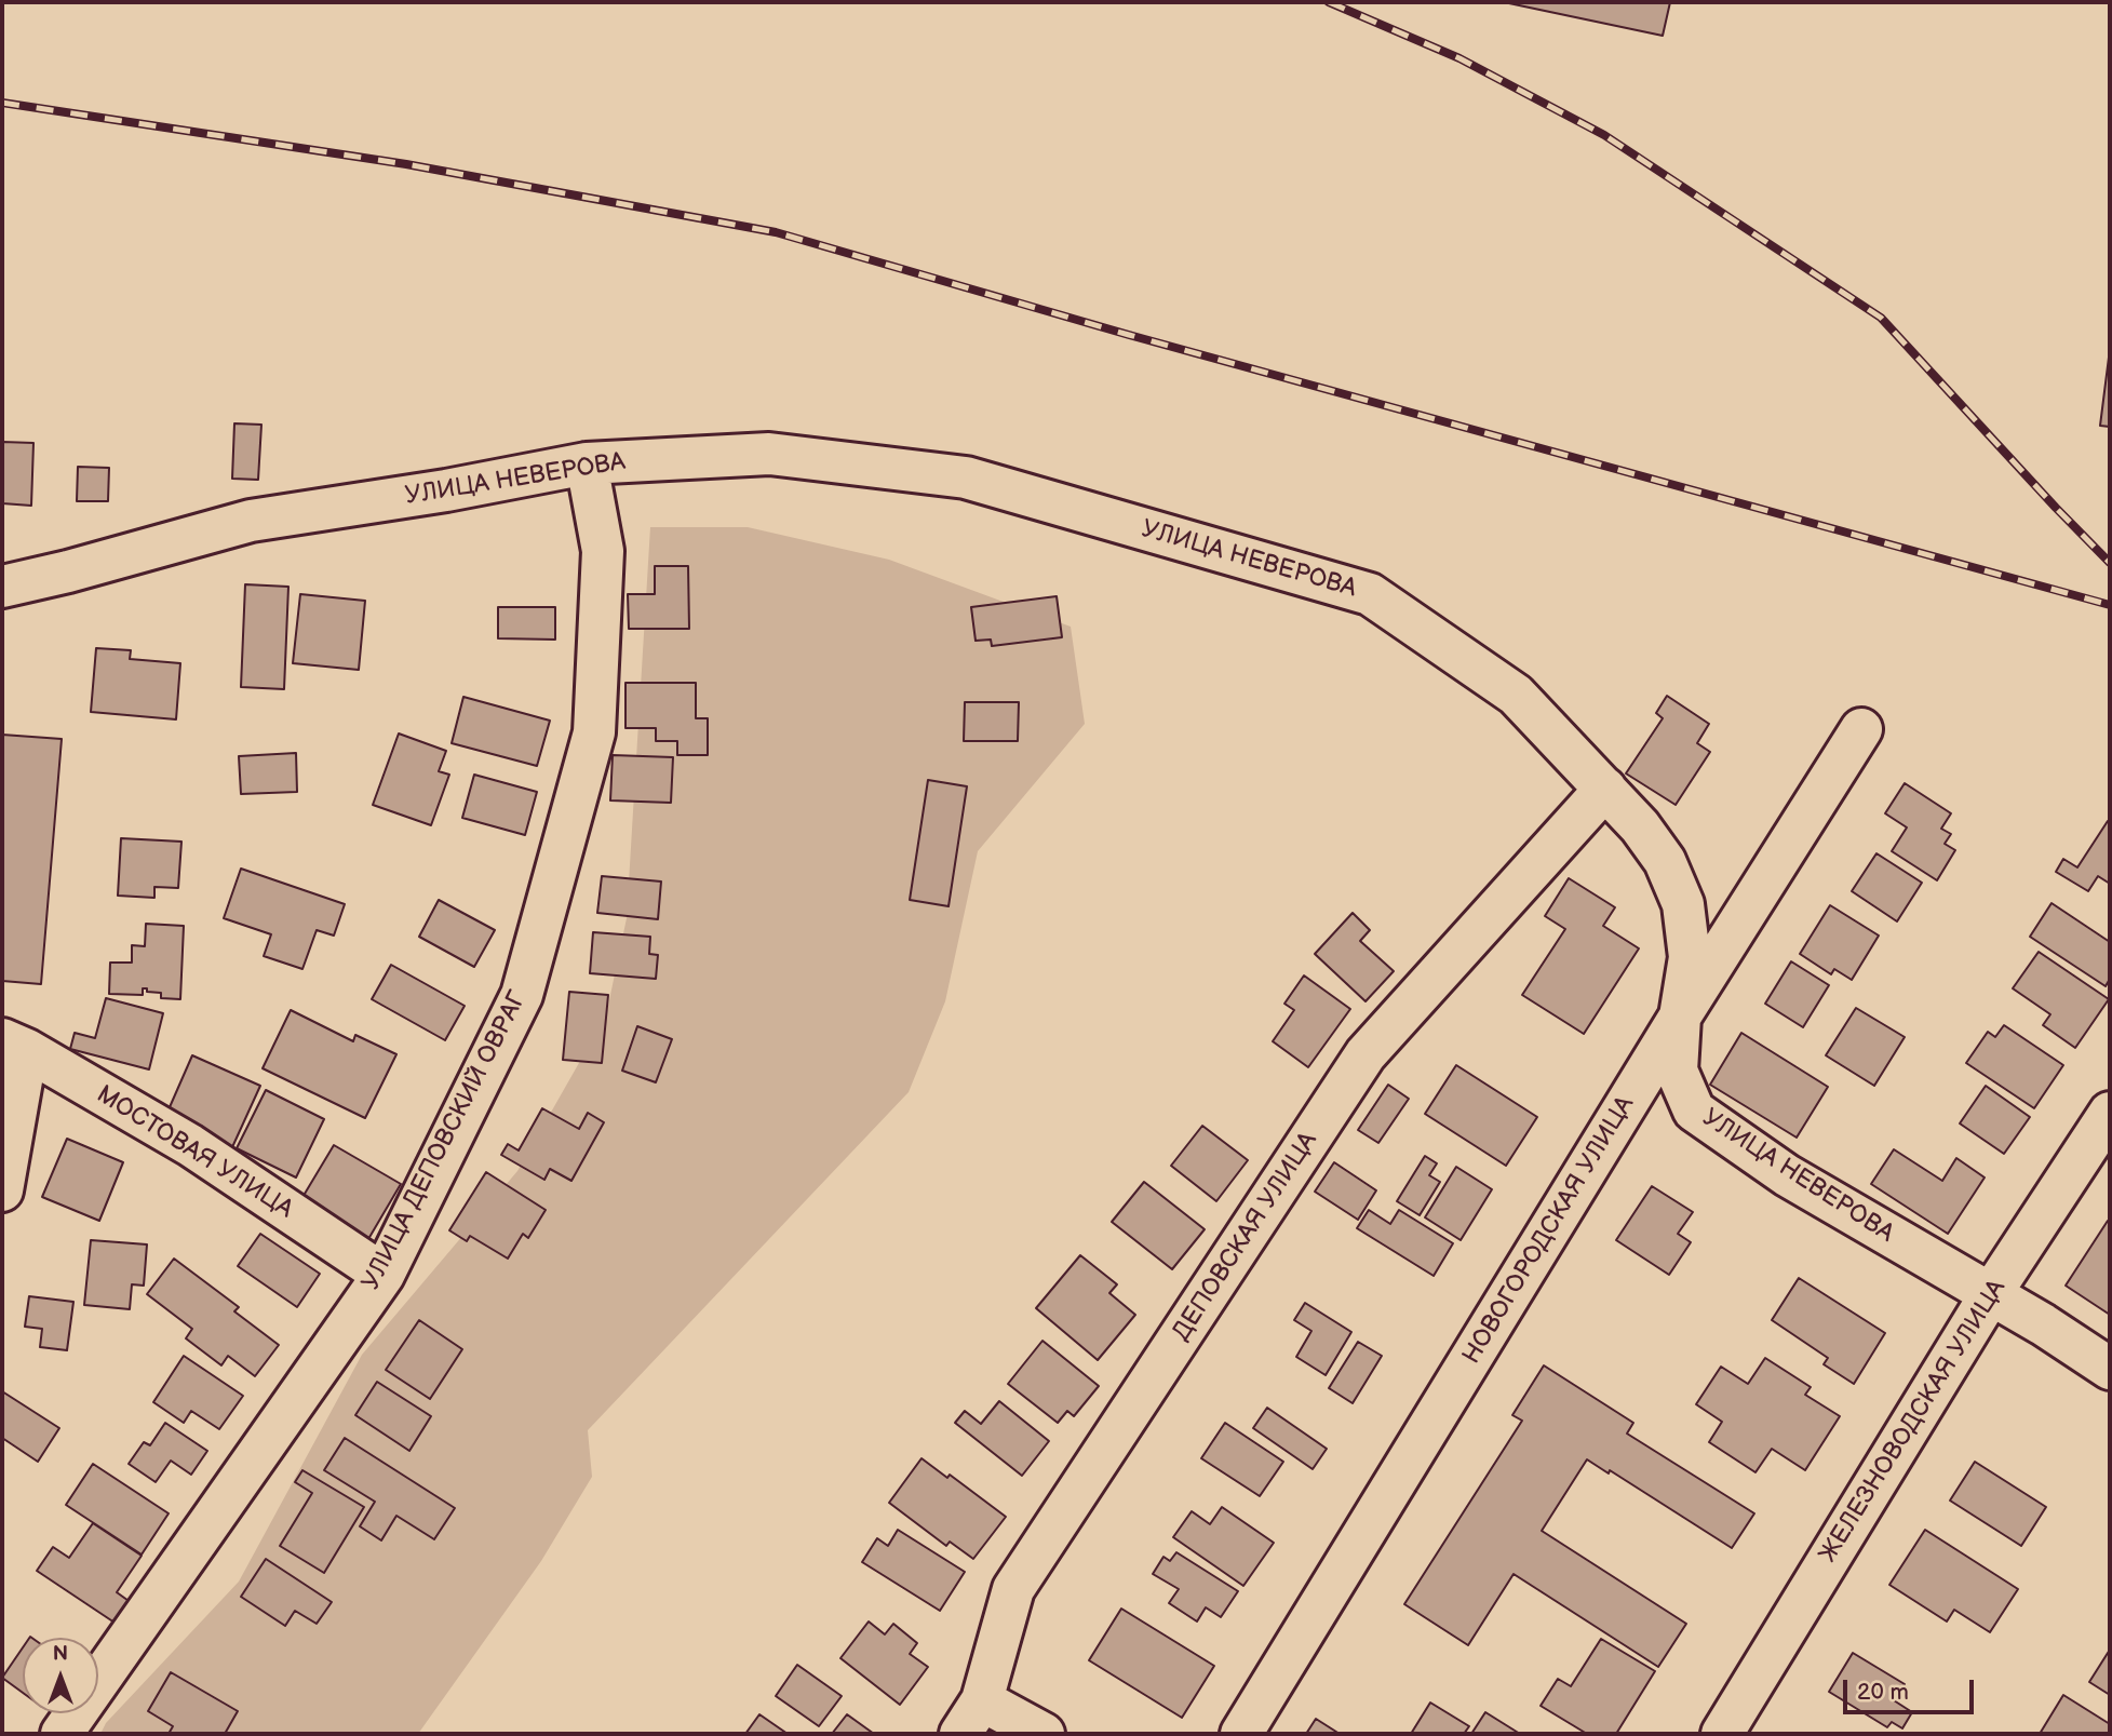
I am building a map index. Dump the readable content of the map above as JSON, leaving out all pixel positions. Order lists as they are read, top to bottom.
{
  "streets": {
    "street": [
      "УЛИЦА НЕВЕРОВА",
      "УЛИЦА ДЕПОВСКИЙ ОВРАГ",
      "МОСТОВАЯ УЛИЦА",
      "НОВОГОРОДСКАЯ УЛИЦА",
      "ДЕПОВСКАЯ УЛИЦА",
      "ЖЕЛЕЗНОВОДСКАЯ УЛИЦА"
    ]
  },
  "crossings": [
    ["УЛИЦА НЕВЕРОВА", "УЛИЦА ДЕПОВСКИЙ ОВРАГ"],
    ["УЛИЦА НЕВЕРОВА", "НОВОГОРОДСКАЯ УЛИЦА"],
    ["УЛИЦА НЕВЕРОВА", "ДЕПОВСКАЯ УЛИЦА"],
    ["УЛИЦА НЕВЕРОВА", "ЖЕЛЕЗНОВОДСКАЯ УЛИЦА"],
    ["УЛИЦА ДЕПОВСКИЙ ОВРАГ", "МОСТОВАЯ УЛИЦА"]
  ],
  "scale_bar": "20 m",
  "north": "top"
}
